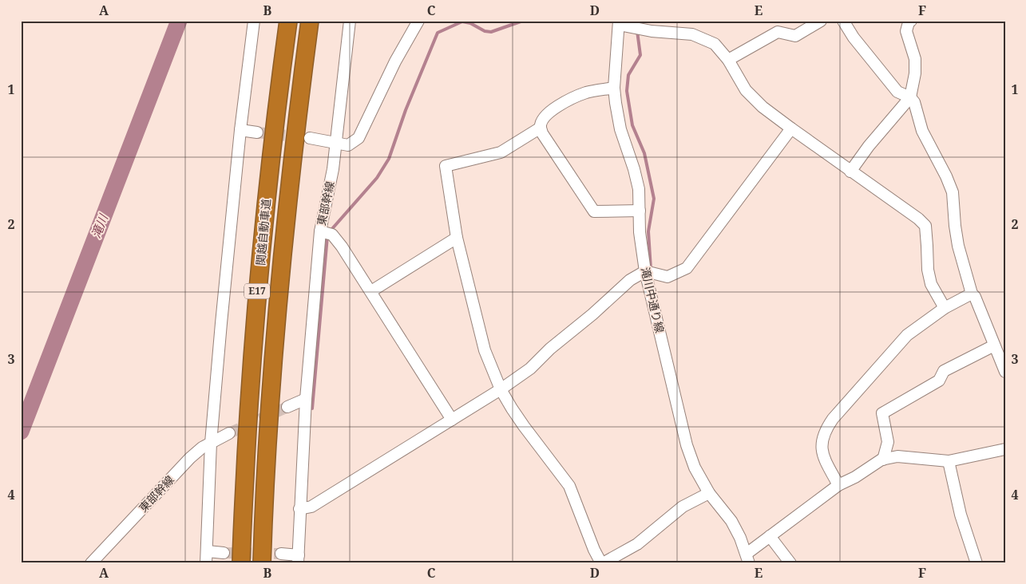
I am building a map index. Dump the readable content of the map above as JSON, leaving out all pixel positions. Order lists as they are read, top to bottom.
{
  "streets": {
    "highway": ["関越自動車道", "E17"],
    "street": ["東部幹線", "滝川中通り線"]
  },
  "water": ["滝川"],
  "grid": {
    "columns": [
      "A",
      "B",
      "C",
      "D",
      "E",
      "F"
    ],
    "rows": [
      "1",
      "2",
      "3",
      "4"
    ]
  }
}
